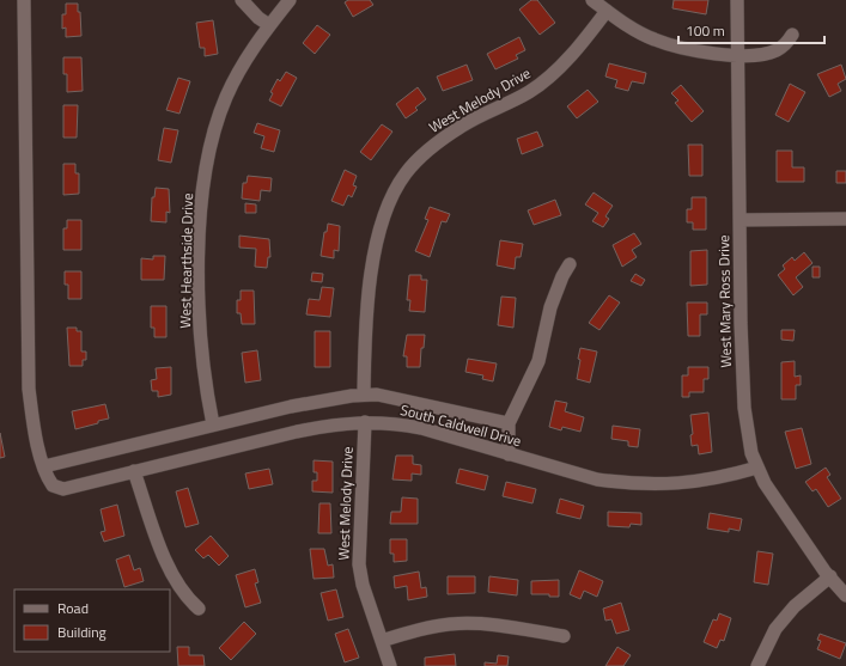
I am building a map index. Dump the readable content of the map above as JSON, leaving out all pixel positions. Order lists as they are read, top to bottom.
{
  "streets": {
    "street": [
      "West Melody Drive",
      "West Hearthside Drive",
      "West Mary Ross Drive",
      "South Caldwell Drive"
    ]
  },
  "crossings": [
    ["West Melody Drive", "South Caldwell Drive"],
    ["West Hearthside Drive", "South Caldwell Drive"],
    ["West Mary Ross Drive", "South Caldwell Drive"]
  ],
  "legend": ["Road", "Building"],
  "scale_bar": "100 m"
}
